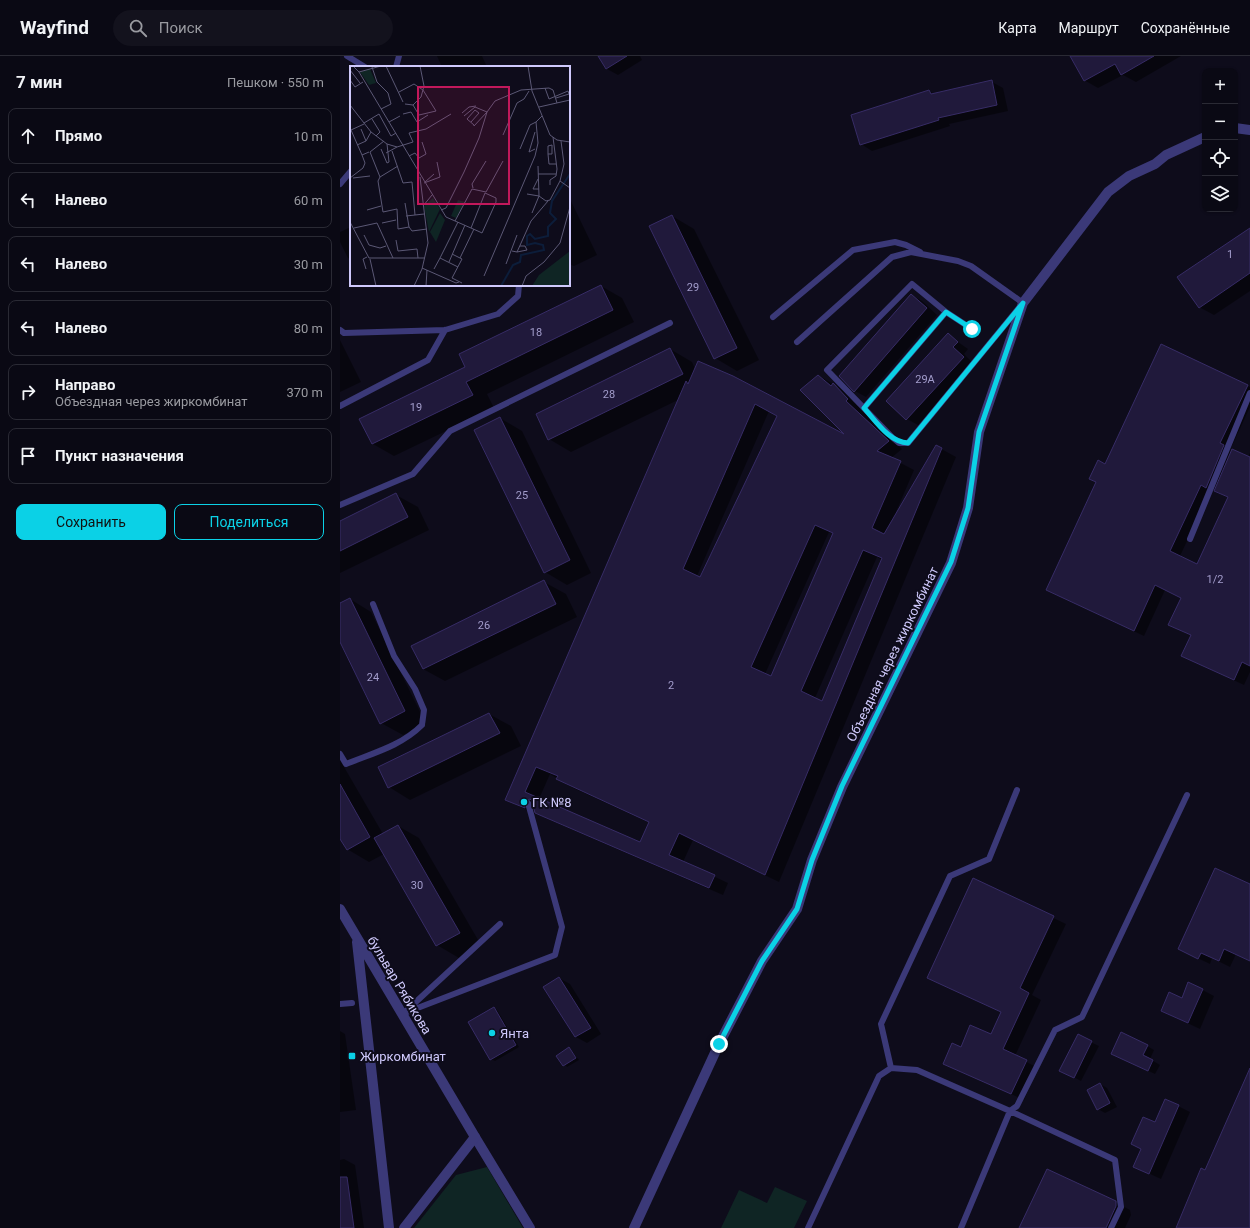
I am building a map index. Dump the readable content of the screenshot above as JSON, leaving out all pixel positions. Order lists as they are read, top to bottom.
{
  "streets": {
    "street": ["Объездная через жиркомбинат", "бульвар Рябикова"]
  },
  "places": {
    "other": ["ГК №8", "Янта"],
    "transit": ["Жиркомбинат"]
  },
  "house_numbers": [
    "1",
    "29",
    "18",
    "29А",
    "28",
    "19",
    "25",
    "1/2",
    "26",
    "24",
    "2",
    "30"
  ],
  "page": {
    "header": "Wayfind",
    "search": "Поиск",
    "nav": ["Карта", "Маршрут", "Сохранённые"],
    "heading": ["7 мин", "Пешком · 550 m"],
    "map_buttons": ["+", "−"],
    "list": [
      ["Прямо", "10 m"],
      ["Налево", "60 m"],
      ["Налево", "30 m"],
      ["Налево", "80 m"],
      ["Направо", "Объездная через жиркомбинат", "370 m"],
      "Пункт назначения"
    ],
    "buttons": ["Сохранить", "Поделиться"]
  }
}
